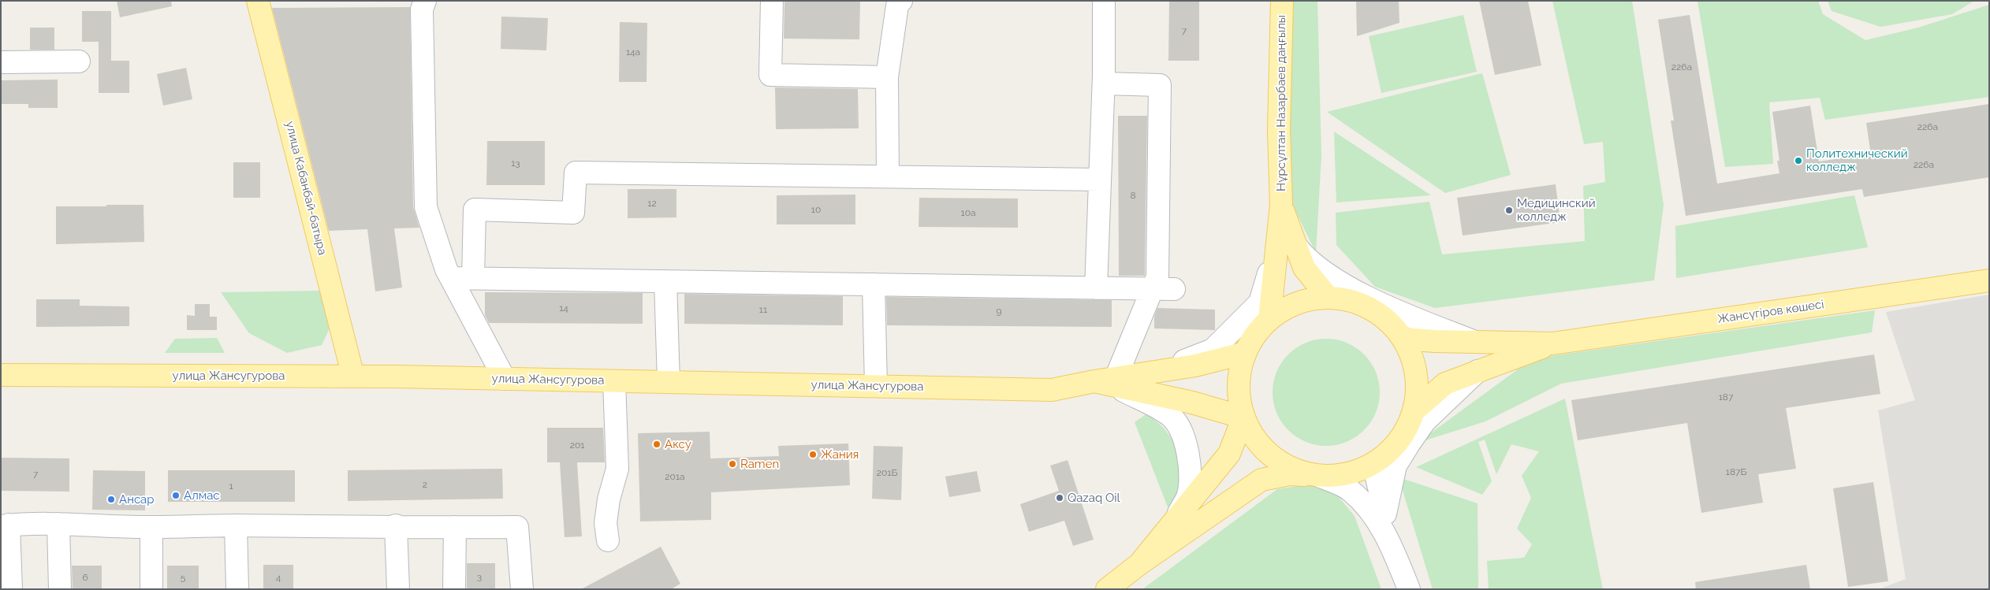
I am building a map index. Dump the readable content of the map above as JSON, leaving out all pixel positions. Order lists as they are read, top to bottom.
{
  "streets": {
    "main road": [
      "Нұрсұлтан Назарбаев даңғылы",
      "улица Кабанбай-батыра",
      "Жансүгіров көшесі",
      "улица Жансугурова"
    ]
  },
  "crossings": [
    ["улица Кабанбай-батыра", "улица Жансугурова"]
  ],
  "places": [
    "Политехнический колледж",
    "Медицинский колледж",
    "Аксу",
    "Жания",
    "Ramen",
    "Алмас",
    "Qazaq Oil",
    "Ансар"
  ],
  "house_numbers": [
    "7",
    "14а",
    "226а",
    "226а",
    "13",
    "226а",
    "8",
    "12",
    "10",
    "10а",
    "14",
    "11",
    "9",
    "187",
    "201",
    "187Б",
    "201Б",
    "7",
    "201а",
    "2",
    "1",
    "3",
    "6",
    "5",
    "4"
  ]
}
